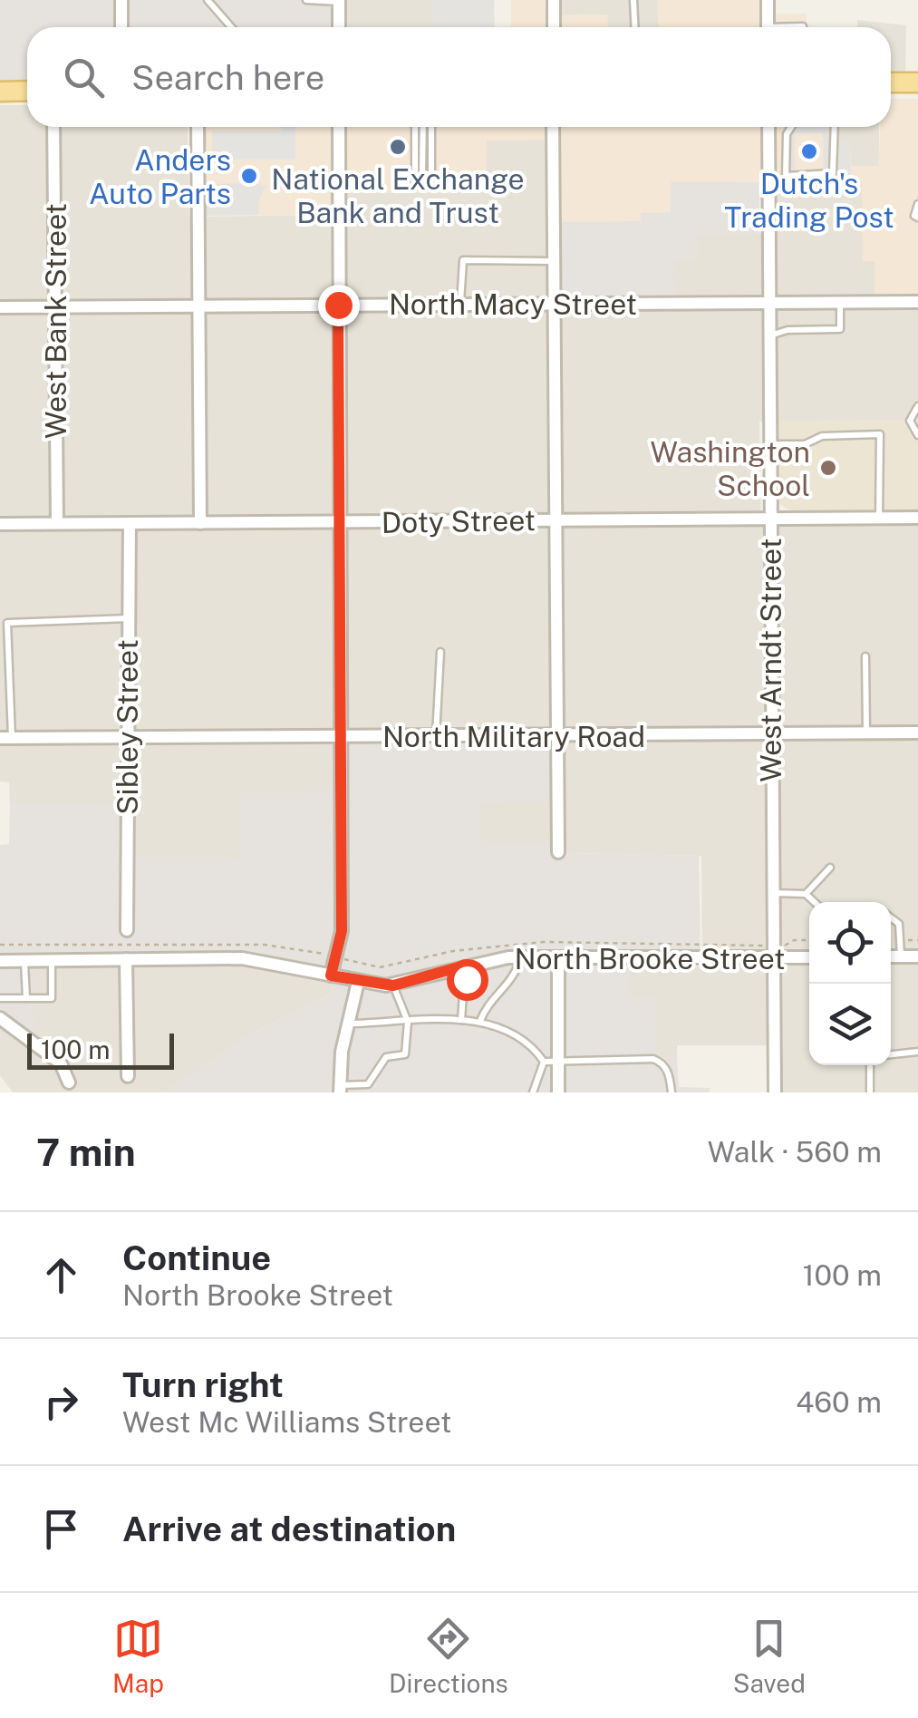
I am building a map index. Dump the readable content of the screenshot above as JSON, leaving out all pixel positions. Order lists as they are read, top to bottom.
{
  "streets": {
    "street": [
      "North Macy Street",
      "West Bank Street",
      "Doty Street",
      "West Arndt Street",
      "Sibley Street",
      "North Military Road",
      "North Brooke Street"
    ]
  },
  "crossings": [
    ["North Macy Street", "West Bank Street"],
    ["North Macy Street", "West Arndt Street"],
    ["West Bank Street", "Doty Street"],
    ["Doty Street", "West Arndt Street"],
    ["Doty Street", "Sibley Street"],
    ["West Arndt Street", "North Military Road"],
    ["West Arndt Street", "North Brooke Street"],
    ["Sibley Street", "North Military Road"]
  ],
  "places": [
    "National Exchange Bank and Trust",
    "Dutch's Trading Post",
    "Anders Auto Parts",
    "Washington School"
  ],
  "scale_bar": "100 m",
  "page": {
    "search": "Search here",
    "scale": "100 m",
    "heading": ["7 min", "Walk · 560 m"],
    "list": [
      ["Continue", "North Brooke Street", "100 m"],
      ["Turn right", "West Mc Williams Street", "460 m"],
      "Arrive at destination"
    ],
    "nav": ["Map", "Directions", "Saved"]
  }
}
